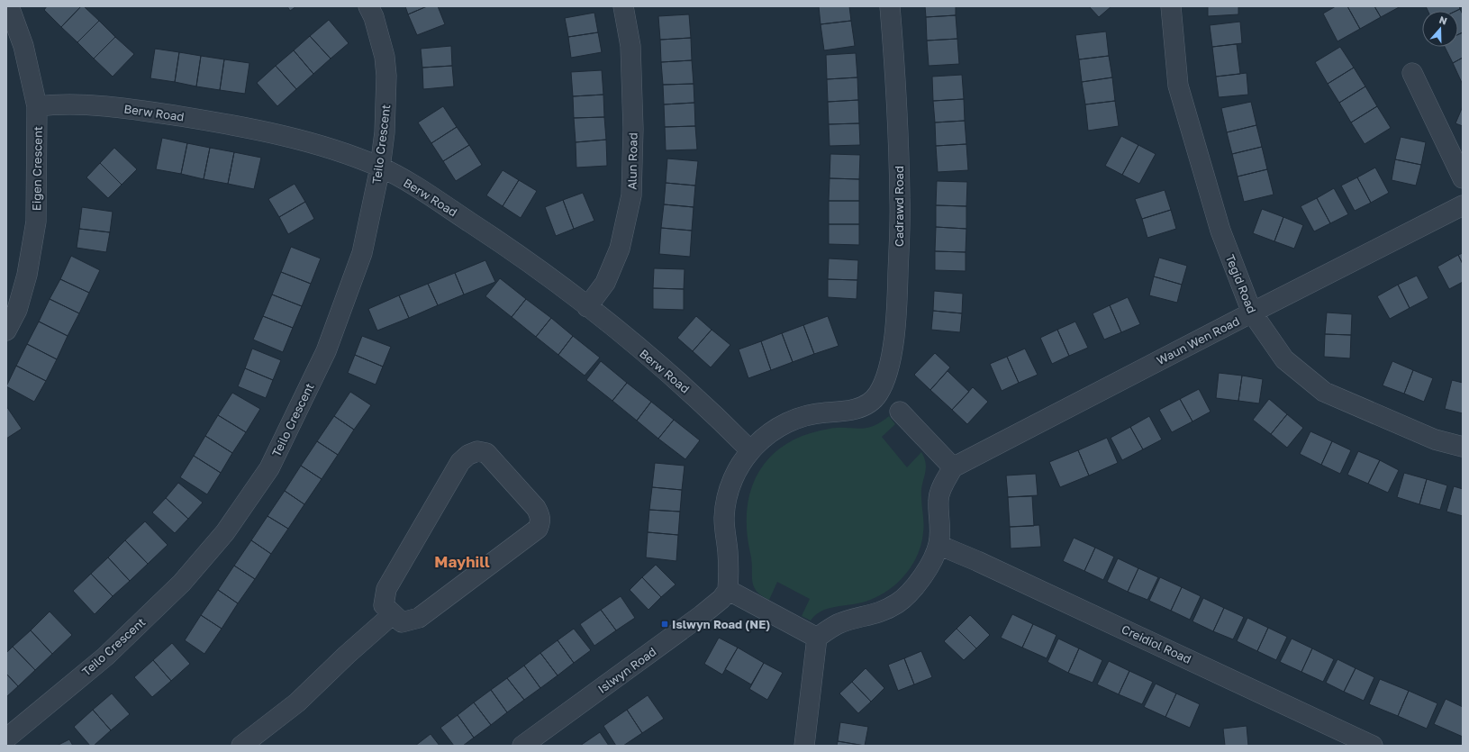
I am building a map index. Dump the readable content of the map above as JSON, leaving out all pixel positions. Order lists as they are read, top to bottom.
{
  "streets": {
    "street": [
      "Berw Road",
      "Teilo Crescent",
      "Alun Road",
      "Eigen Crescent",
      "Cadrawd Road",
      "Tegid Road",
      "Waun Wen Road",
      "Creidiol Road",
      "Islwyn Road"
    ]
  },
  "crossings": [
    ["Berw Road", "Teilo Crescent"],
    ["Berw Road", "Alun Road"],
    ["Berw Road", "Eigen Crescent"],
    ["Berw Road", "Cadrawd Road"],
    ["Tegid Road", "Waun Wen Road"]
  ],
  "districts": ["Mayhill"],
  "places": {
    "transit": ["Islwyn Road (NE)"]
  },
  "north": "top"
}
